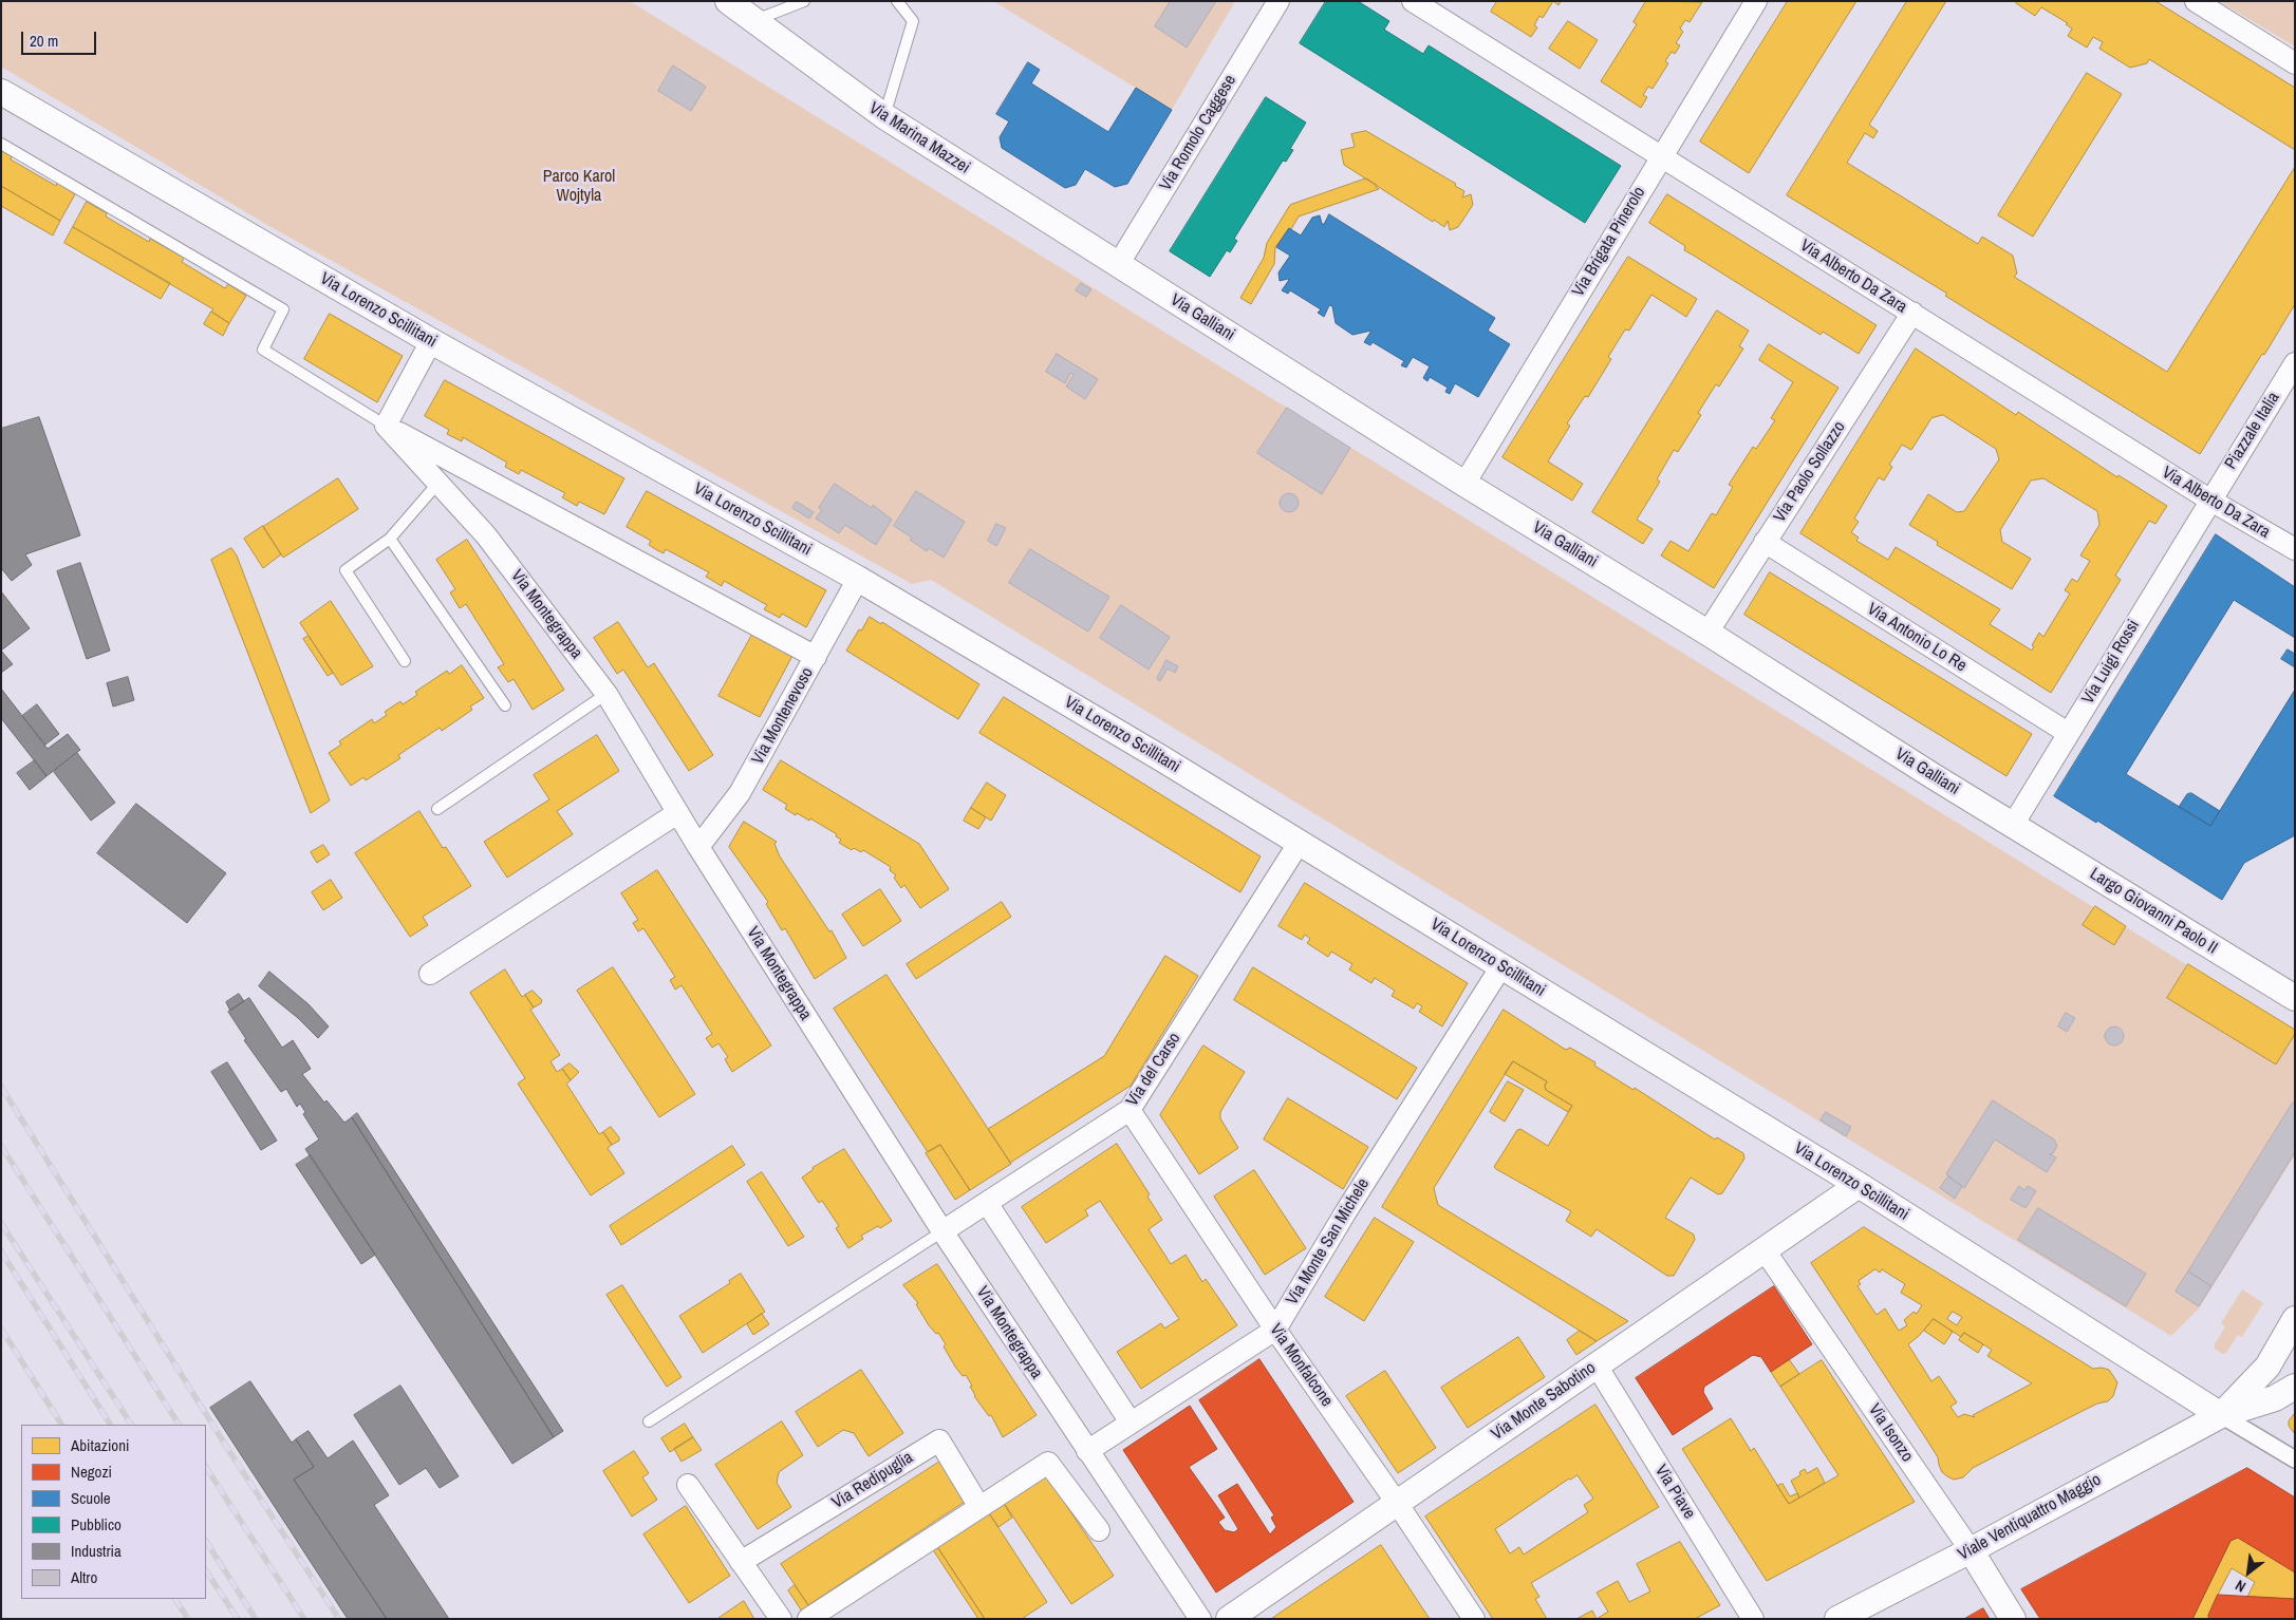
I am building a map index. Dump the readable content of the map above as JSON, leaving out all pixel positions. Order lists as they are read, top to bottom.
{
  "streets": {
    "street": [
      "Via Romolo Caggese",
      "Via Marina Mazzei",
      "Via Brigata Pinerolo",
      "Via Alberto Da Zara",
      "Via Lorenzo Scillitani",
      "Via Galliani",
      "Piazzale Italia",
      "Via Paolo Sollazzo",
      "Via Montegrappa",
      "Via Antonio Lo Re",
      "Via Luigi Rossi",
      "Via Montenevoso",
      "Largo Giovanni Paolo II",
      "Via del Carso",
      "Via Monte San Michele",
      "Via Monfalcone",
      "Via Monte Sabotino",
      "Via Isonzo",
      "Via Redipuglia",
      "Via Piave",
      "Viale Ventiquattro Maggio"
    ]
  },
  "crossings": [
    ["Via Romolo Caggese", "Via Marina Mazzei"],
    ["Via Romolo Caggese", "Via Galliani"],
    ["Via Marina Mazzei", "Via Galliani"],
    ["Via Brigata Pinerolo", "Via Alberto Da Zara"],
    ["Via Brigata Pinerolo", "Via Galliani"],
    ["Via Alberto Da Zara", "Piazzale Italia"],
    ["Via Alberto Da Zara", "Via Paolo Sollazzo"],
    ["Via Alberto Da Zara", "Via Luigi Rossi"],
    ["Via Lorenzo Scillitani", "Via Montenevoso"],
    ["Via Lorenzo Scillitani", "Via del Carso"],
    ["Via Lorenzo Scillitani", "Via Monte San Michele"],
    ["Via Lorenzo Scillitani", "Via Monte Sabotino"],
    ["Via Lorenzo Scillitani", "Viale Ventiquattro Maggio"],
    ["Via Galliani", "Via Paolo Sollazzo"],
    ["Via Galliani", "Via Luigi Rossi"],
    ["Via Galliani", "Largo Giovanni Paolo II"],
    ["Piazzale Italia", "Via Luigi Rossi"],
    ["Via Paolo Sollazzo", "Via Antonio Lo Re"],
    ["Via Montegrappa", "Via Montenevoso"],
    ["Via Montegrappa", "Via del Carso"],
    ["Via Montegrappa", "Via Monte San Michele"],
    ["Via Antonio Lo Re", "Via Luigi Rossi"],
    ["Via Luigi Rossi", "Largo Giovanni Paolo II"],
    ["Via del Carso", "Via Monfalcone"],
    ["Via Monte San Michele", "Via Monfalcone"],
    ["Via Monfalcone", "Via Monte Sabotino"],
    ["Via Monte Sabotino", "Via Isonzo"],
    ["Via Monte Sabotino", "Via Piave"],
    ["Via Isonzo", "Viale Ventiquattro Maggio"]
  ],
  "parks": ["Parco Karol Wojtyla"],
  "legend": [
    "Abitazioni",
    "Negozi",
    "Scuole",
    "Pubblico",
    "Industria",
    "Altro"
  ],
  "scale_bar": "20 m",
  "north": "bottom left"
}
